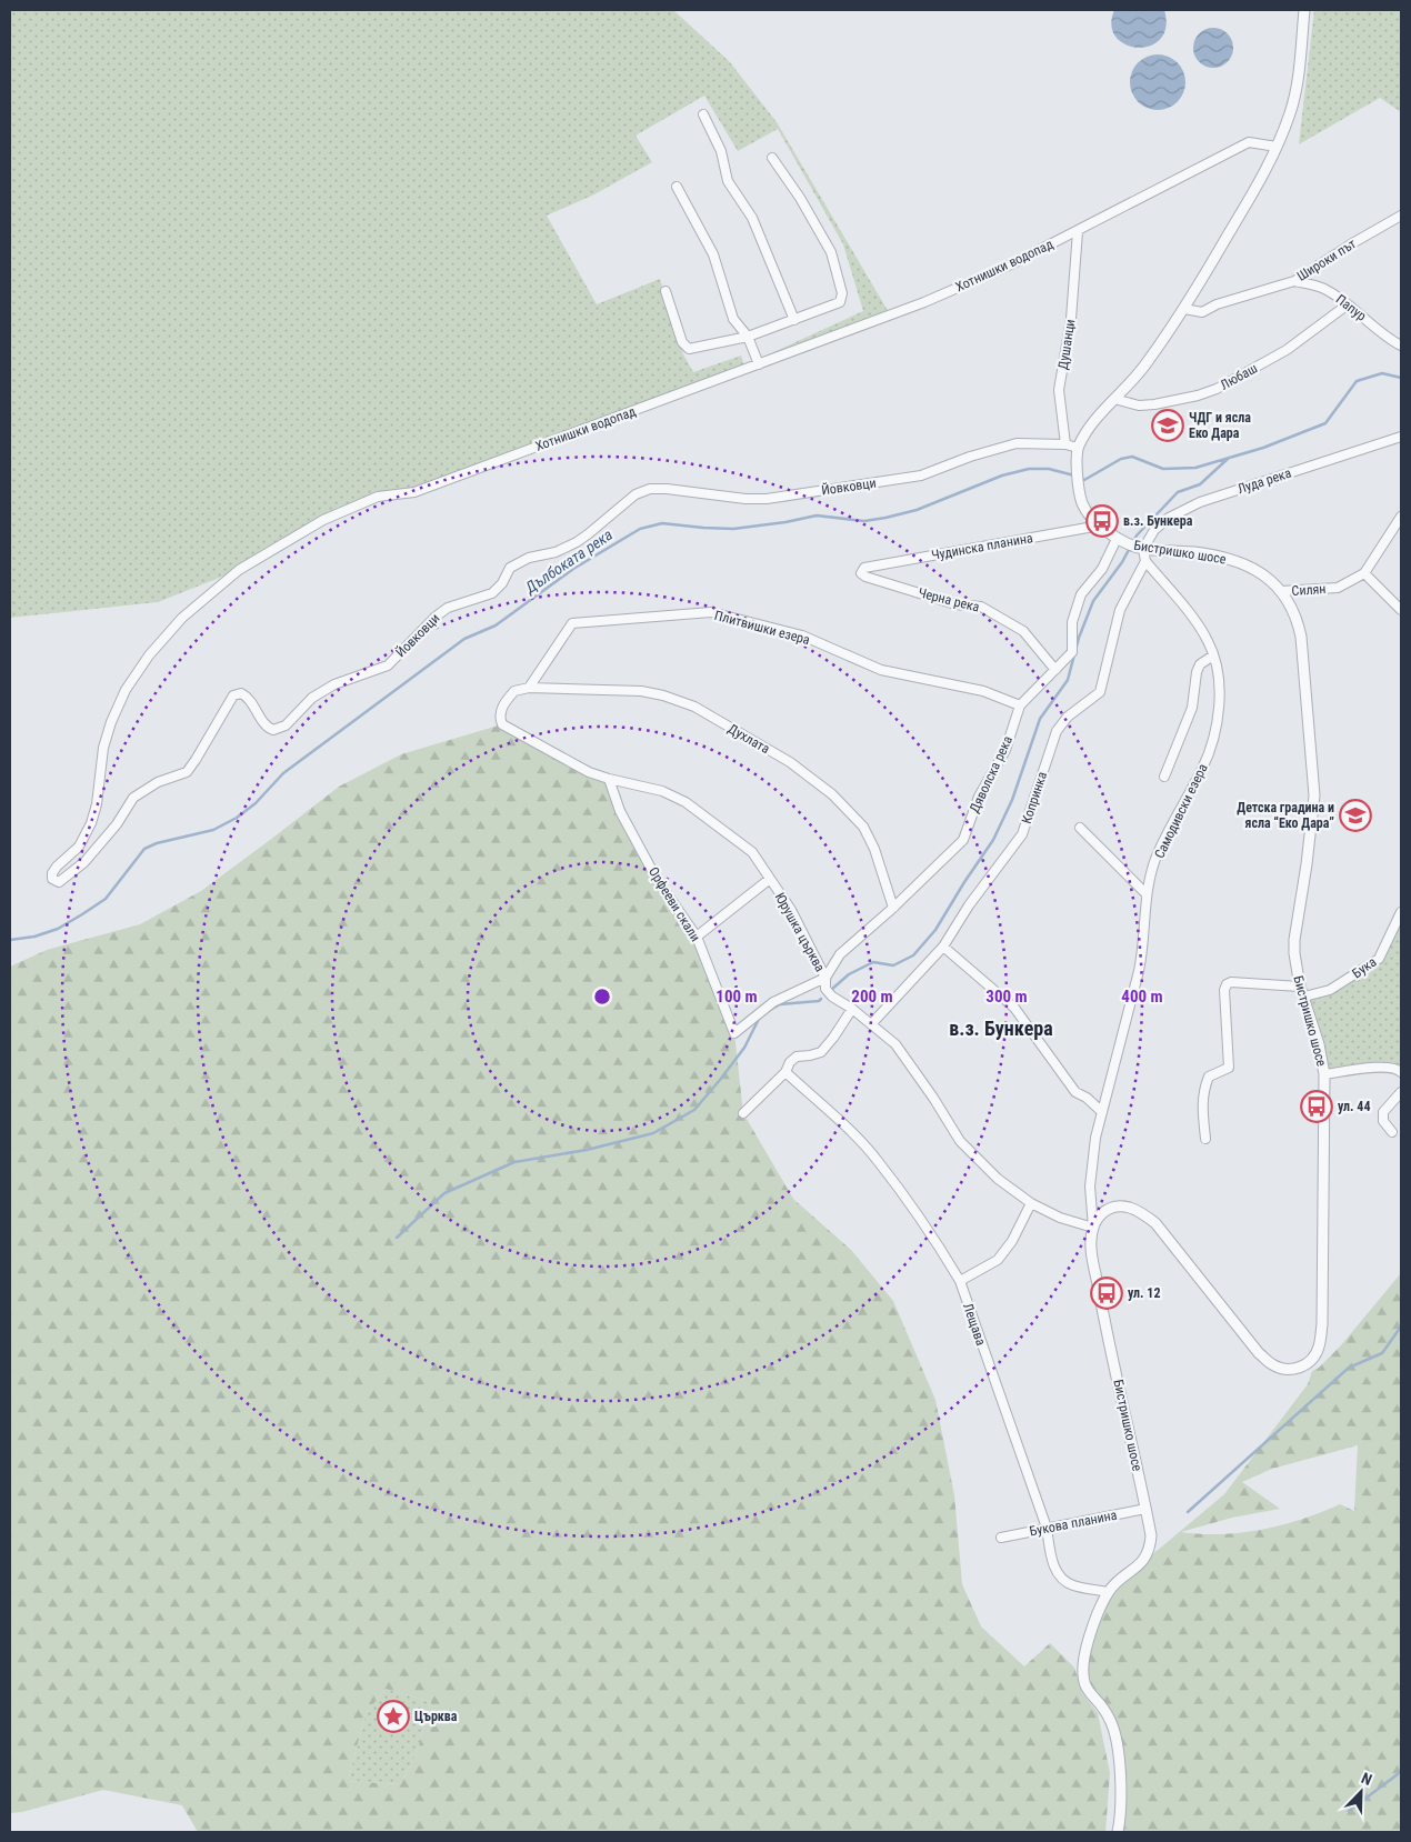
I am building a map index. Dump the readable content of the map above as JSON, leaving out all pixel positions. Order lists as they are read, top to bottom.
{
  "streets": {
    "street": [
      "Широки път",
      "Хотнишки водопад",
      "Папур",
      "Душанци",
      "Любаш",
      "Луда река",
      "Йовковци",
      "Чудинска планина",
      "Бистришко шосе",
      "Силян",
      "Черна река",
      "Плитвишки езера",
      "Духлата",
      "Дяволска река",
      "Копринка",
      "Самодивски езера",
      "Орфееви скали",
      "Юрушка църква",
      "Бука",
      "Лещава",
      "Букова планина"
    ]
  },
  "crossings": [
    ["Широки път", "Папур"],
    ["Хотнишки водопад", "Душанци"],
    ["Хотнишки водопад", "Йовковци"],
    ["Папур", "Любаш"],
    ["Душанци", "Йовковци"],
    ["Луда река", "Бистришко шосе"],
    ["Чудинска планина", "Бистришко шосе"],
    ["Чудинска планина", "Черна река"],
    ["Бистришко шосе", "Силян"],
    ["Бистришко шосе", "Дяволска река"],
    ["Бистришко шосе", "Самодивски езера"],
    ["Бистришко шосе", "Юрушка църква"],
    ["Бистришко шосе", "Бука"],
    ["Бистришко шосе", "Лещава"],
    ["Бистришко шосе", "Букова планина"],
    ["Черна река", "Дяволска река"],
    ["Плитвишки езера", "Духлата"],
    ["Плитвишки езера", "Дяволска река"],
    ["Плитвишки езера", "Юрушка църква"],
    ["Духлата", "Дяволска река"],
    ["Духлата", "Юрушка църква"],
    ["Дяволска река", "Орфееви скали"],
    ["Дяволска река", "Юрушка църква"],
    ["Копринка", "Самодивски езера"],
    ["Копринка", "Юрушка църква"],
    ["Самодивски езера", "Юрушка църква"],
    ["Орфееви скали", "Юрушка църква"],
    ["Лещава", "Букова планина"]
  ],
  "districts": ["в.з. Бункера"],
  "water": ["Дълбоката река"],
  "places": {
    "school or university": ["ЧДГ и ясла Еко Дара", "Детска градина и ясла “Еко Дара”"],
    "bus stop": ["в.з. Бункера", "ул. 44", "ул. 12"],
    "place": ["Църква"]
  },
  "north": "top right",
  "rings": [
    "100 m",
    "200 m",
    "300 m",
    "400 m"
  ]
}
